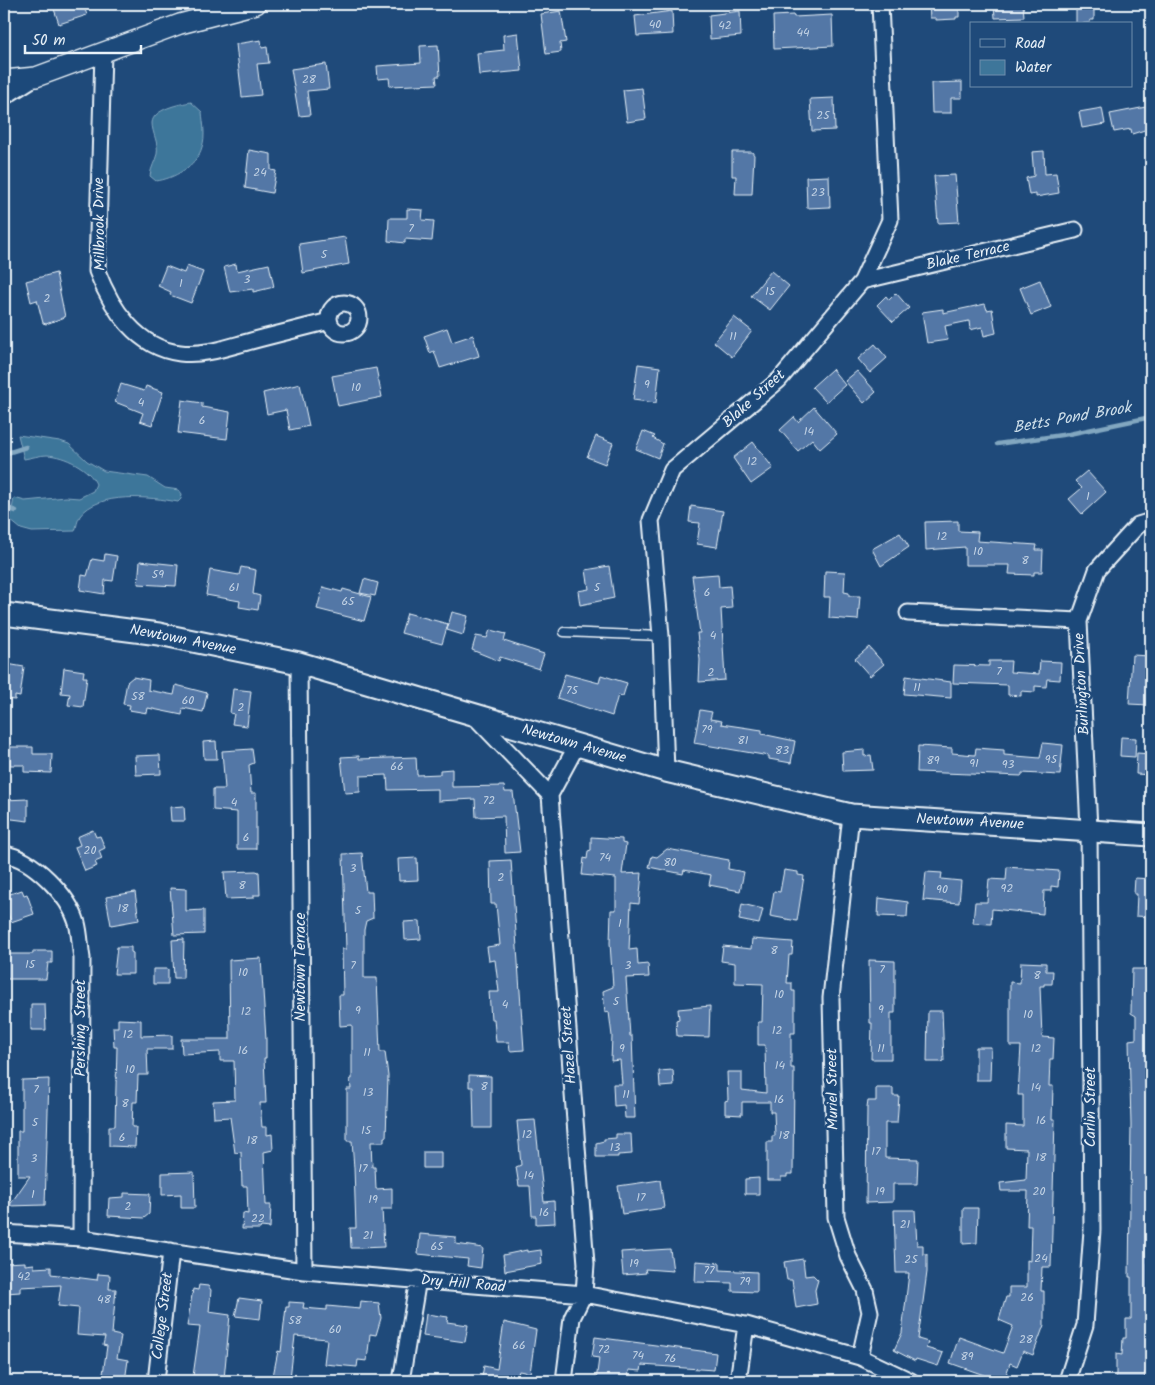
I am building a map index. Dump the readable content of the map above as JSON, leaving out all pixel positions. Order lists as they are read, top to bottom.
{
  "streets": {
    "main road": ["Newtown Avenue"],
    "street": [
      "Millbrook Drive",
      "Blake Terrace",
      "Blake Street",
      "Burlington Drive",
      "Newtown Terrace",
      "Pershing Street",
      "Hazel Street",
      "Muriel Street",
      "Carlin Street",
      "Dry Hill Road",
      "College Street"
    ]
  },
  "crossings": [
    ["Blake Terrace", "Blake Street"],
    ["Blake Street", "Newtown Avenue"],
    ["Newtown Avenue", "Burlington Drive"],
    ["Newtown Avenue", "Newtown Terrace"],
    ["Newtown Avenue", "Muriel Street"],
    ["Newtown Avenue", "Carlin Street"],
    ["Burlington Drive", "Carlin Street"],
    ["Newtown Terrace", "Dry Hill Road"],
    ["Pershing Street", "Dry Hill Road"],
    ["Hazel Street", "Dry Hill Road"],
    ["Muriel Street", "Dry Hill Road"],
    ["Dry Hill Road", "College Street"]
  ],
  "water": ["Betts Pond Brook"],
  "house_numbers": [
    "40",
    "42",
    "44",
    "28",
    "25",
    "24",
    "23",
    "7",
    "5",
    "3",
    "1",
    "15",
    "2",
    "11",
    "9",
    "10",
    "4",
    "6",
    "14",
    "12",
    "1",
    "12",
    "10",
    "8",
    "59",
    "61",
    "5",
    "6",
    "65",
    "4",
    "7",
    "2",
    "11",
    "75",
    "58",
    "60",
    "2",
    "79",
    "81",
    "83",
    "95",
    "89",
    "91",
    "93",
    "66",
    "72",
    "4",
    "6",
    "20",
    "74",
    "80",
    "3",
    "2",
    "8",
    "92",
    "90",
    "18",
    "5",
    "1",
    "8",
    "15",
    "7",
    "3",
    "7",
    "10",
    "8",
    "10",
    "5",
    "4",
    "9",
    "9",
    "12",
    "10",
    "12",
    "12",
    "9",
    "11",
    "12",
    "16",
    "11",
    "14",
    "10",
    "8",
    "14",
    "7",
    "13",
    "11",
    "16",
    "8",
    "16",
    "5",
    "15",
    "12",
    "18",
    "6",
    "18",
    "13",
    "17",
    "18",
    "3",
    "17",
    "14",
    "19",
    "20",
    "1",
    "17",
    "19",
    "2",
    "16",
    "22",
    "21",
    "21",
    "65",
    "24",
    "25",
    "19",
    "77",
    "42",
    "79",
    "26",
    "48",
    "58",
    "60",
    "28",
    "66",
    "72",
    "74",
    "89",
    "76"
  ],
  "legend": ["Road", "Water"],
  "scale_bar": "50 m"
}
